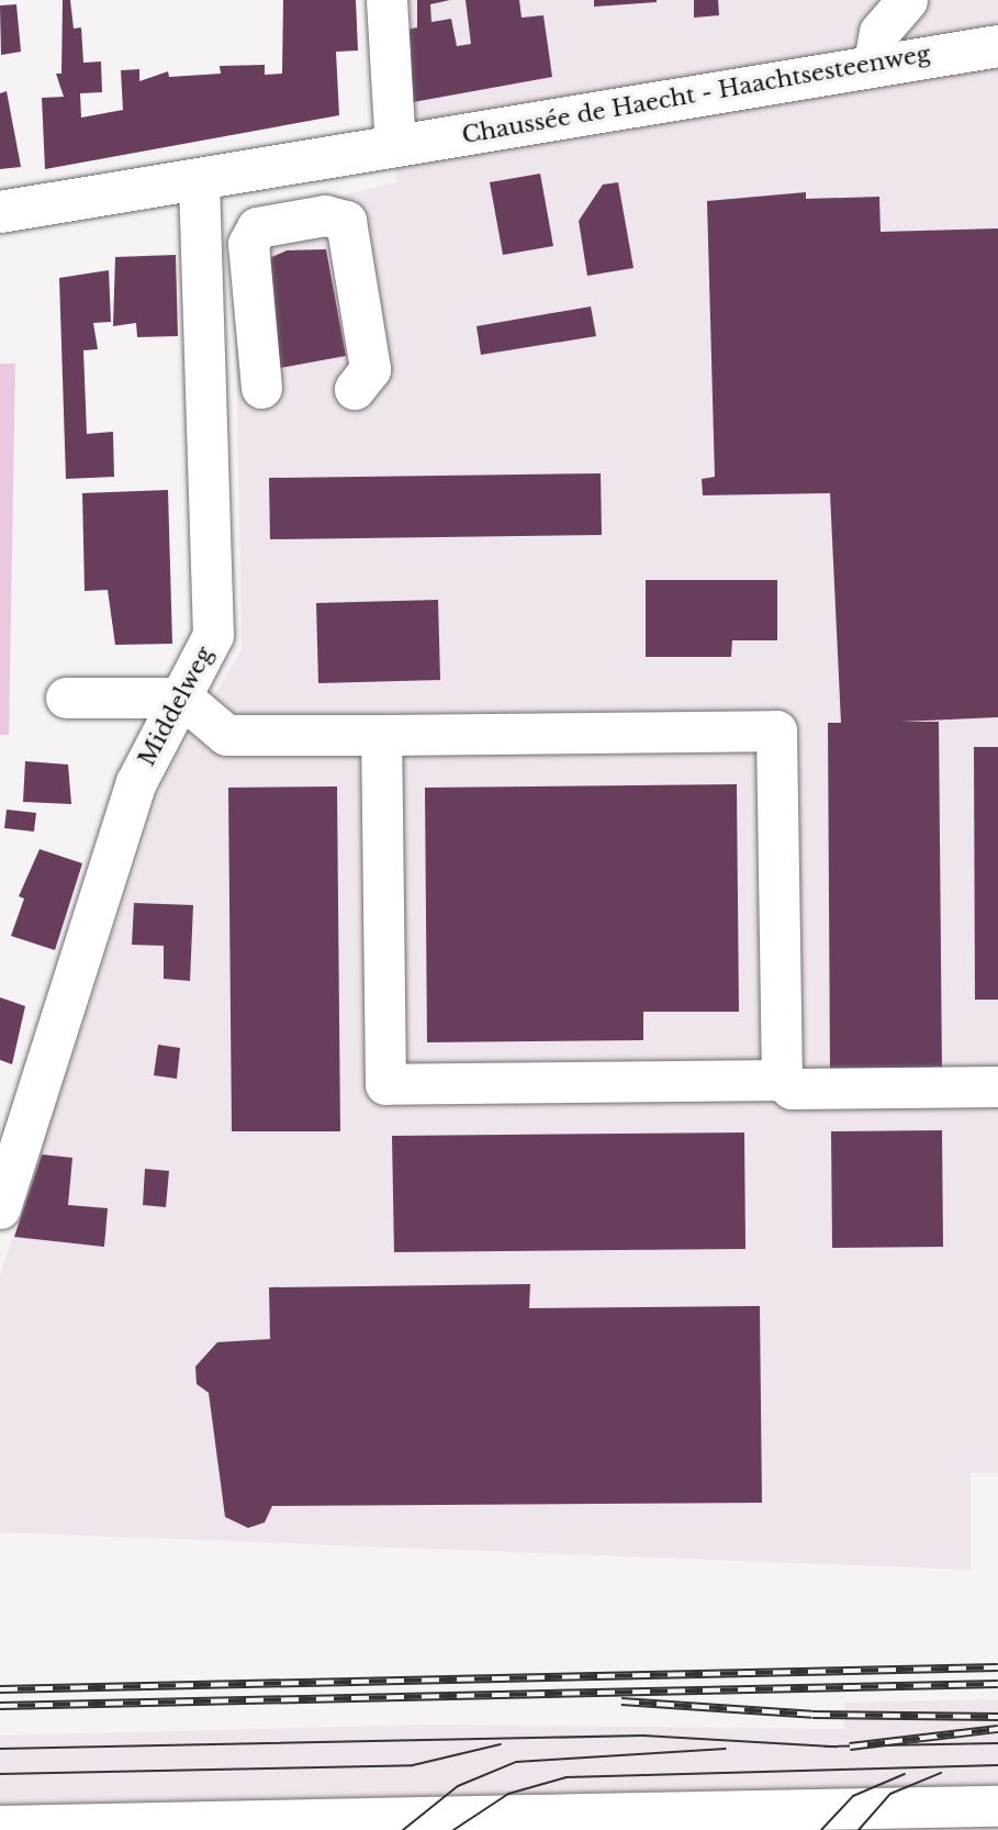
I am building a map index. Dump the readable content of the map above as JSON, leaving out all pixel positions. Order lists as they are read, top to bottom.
{
  "streets": {
    "main road": ["Chaussée de Haecht - Haachtsesteenweg"],
    "street": ["Middelweg"]
  },
  "crossings": [
    ["Chaussée de Haecht - Haachtsesteenweg", "Middelweg"]
  ]
}
